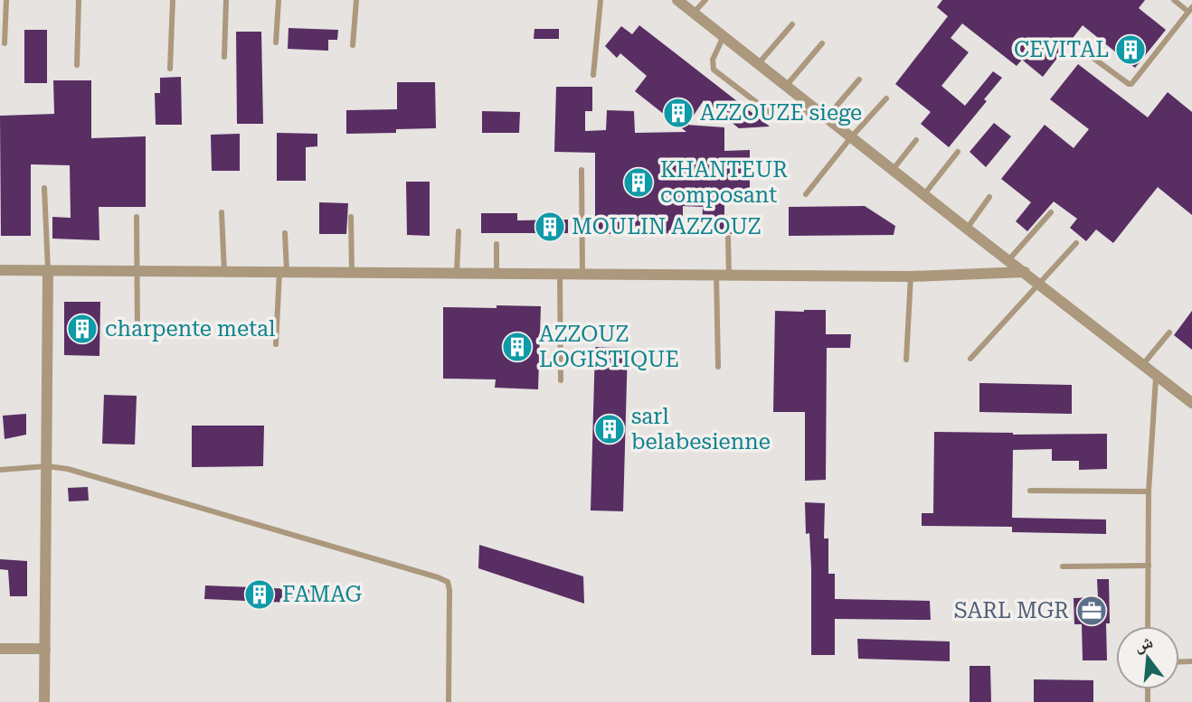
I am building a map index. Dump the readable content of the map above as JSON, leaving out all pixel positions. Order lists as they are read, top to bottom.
{
  "places": {
    "building": [
      "CEVITAL",
      "AZZOUZE siege",
      "KHANTEUR composant",
      "MOULIN AZZOUZ",
      "charpente metal",
      "AZZOUZ LOGISTIQUE",
      "sarl belabesienne",
      "FAMAG"
    ],
    "office": ["SARL MGR"]
  },
  "north": "top"
}
